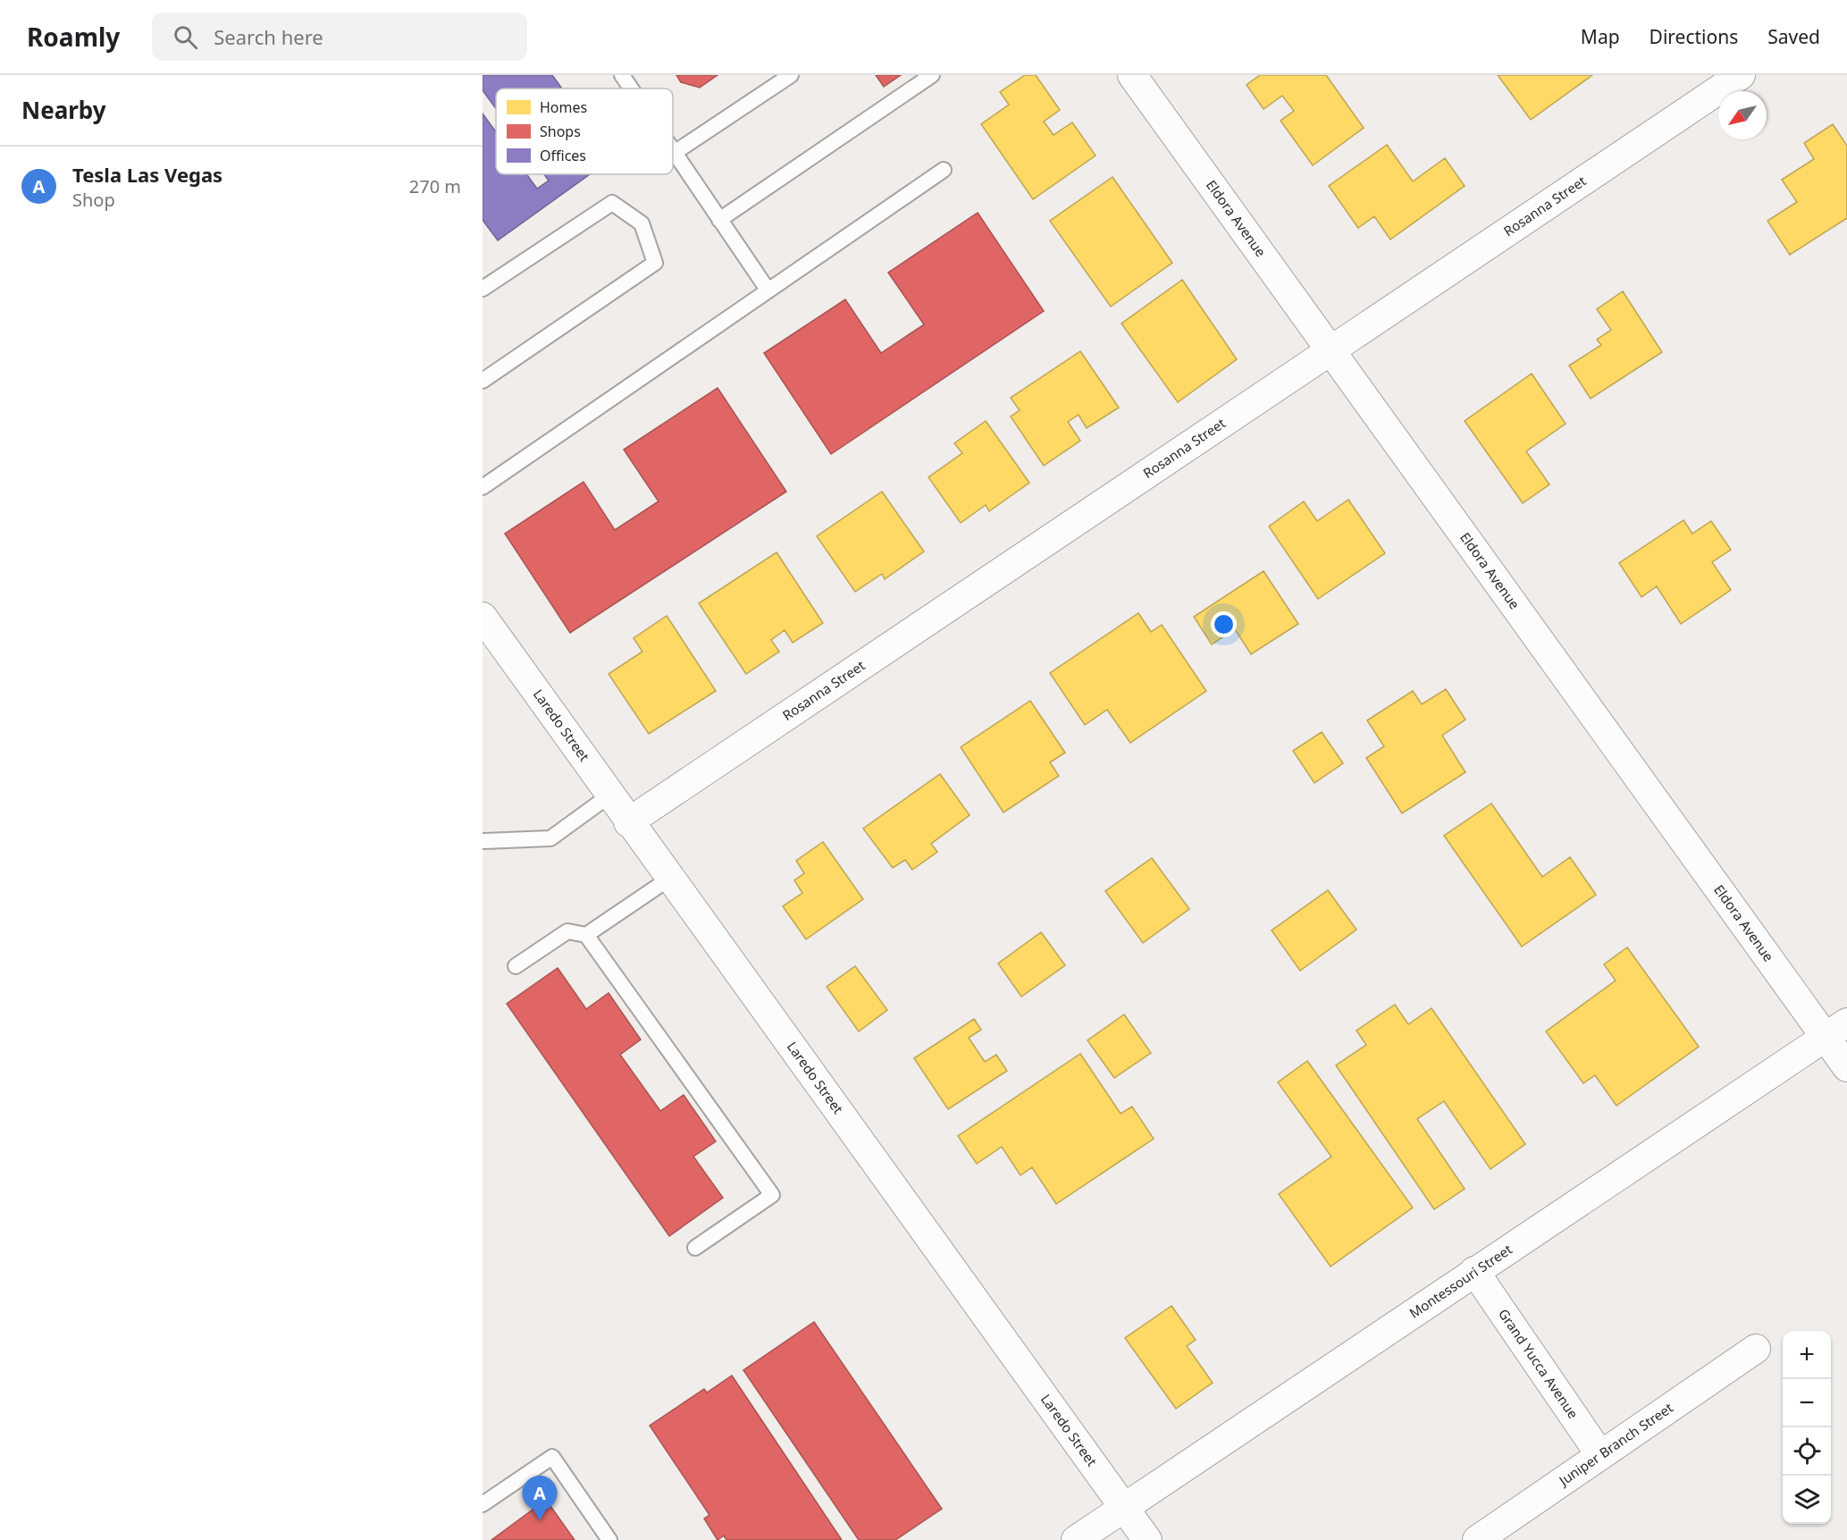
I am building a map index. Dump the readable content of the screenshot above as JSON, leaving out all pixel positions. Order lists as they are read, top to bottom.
{
  "streets": {
    "street": [
      "Rosanna Street",
      "Eldora Avenue",
      "Laredo Street",
      "Montessouri Street",
      "Grand Yucca Avenue",
      "Juniper Branch Street"
    ]
  },
  "crossings": [
    ["Rosanna Street", "Eldora Avenue"],
    ["Rosanna Street", "Laredo Street"],
    ["Eldora Avenue", "Montessouri Street"],
    ["Laredo Street", "Montessouri Street"],
    ["Montessouri Street", "Grand Yucca Avenue"],
    ["Grand Yucca Avenue", "Juniper Branch Street"]
  ],
  "legend": ["Homes", "Shops", "Offices"],
  "north": "bottom left",
  "page": {
    "header": "Roamly",
    "search": "Search here",
    "nav": ["Map", "Directions", "Saved"],
    "heading": "Nearby",
    "list": [
      {
        "mark": "A",
        "name": "Tesla Las Vegas",
        "note": "Shop",
        "value": "270 m"
      }
    ],
    "map_buttons": ["+", "−"],
    "pins": "A"
  }
}
